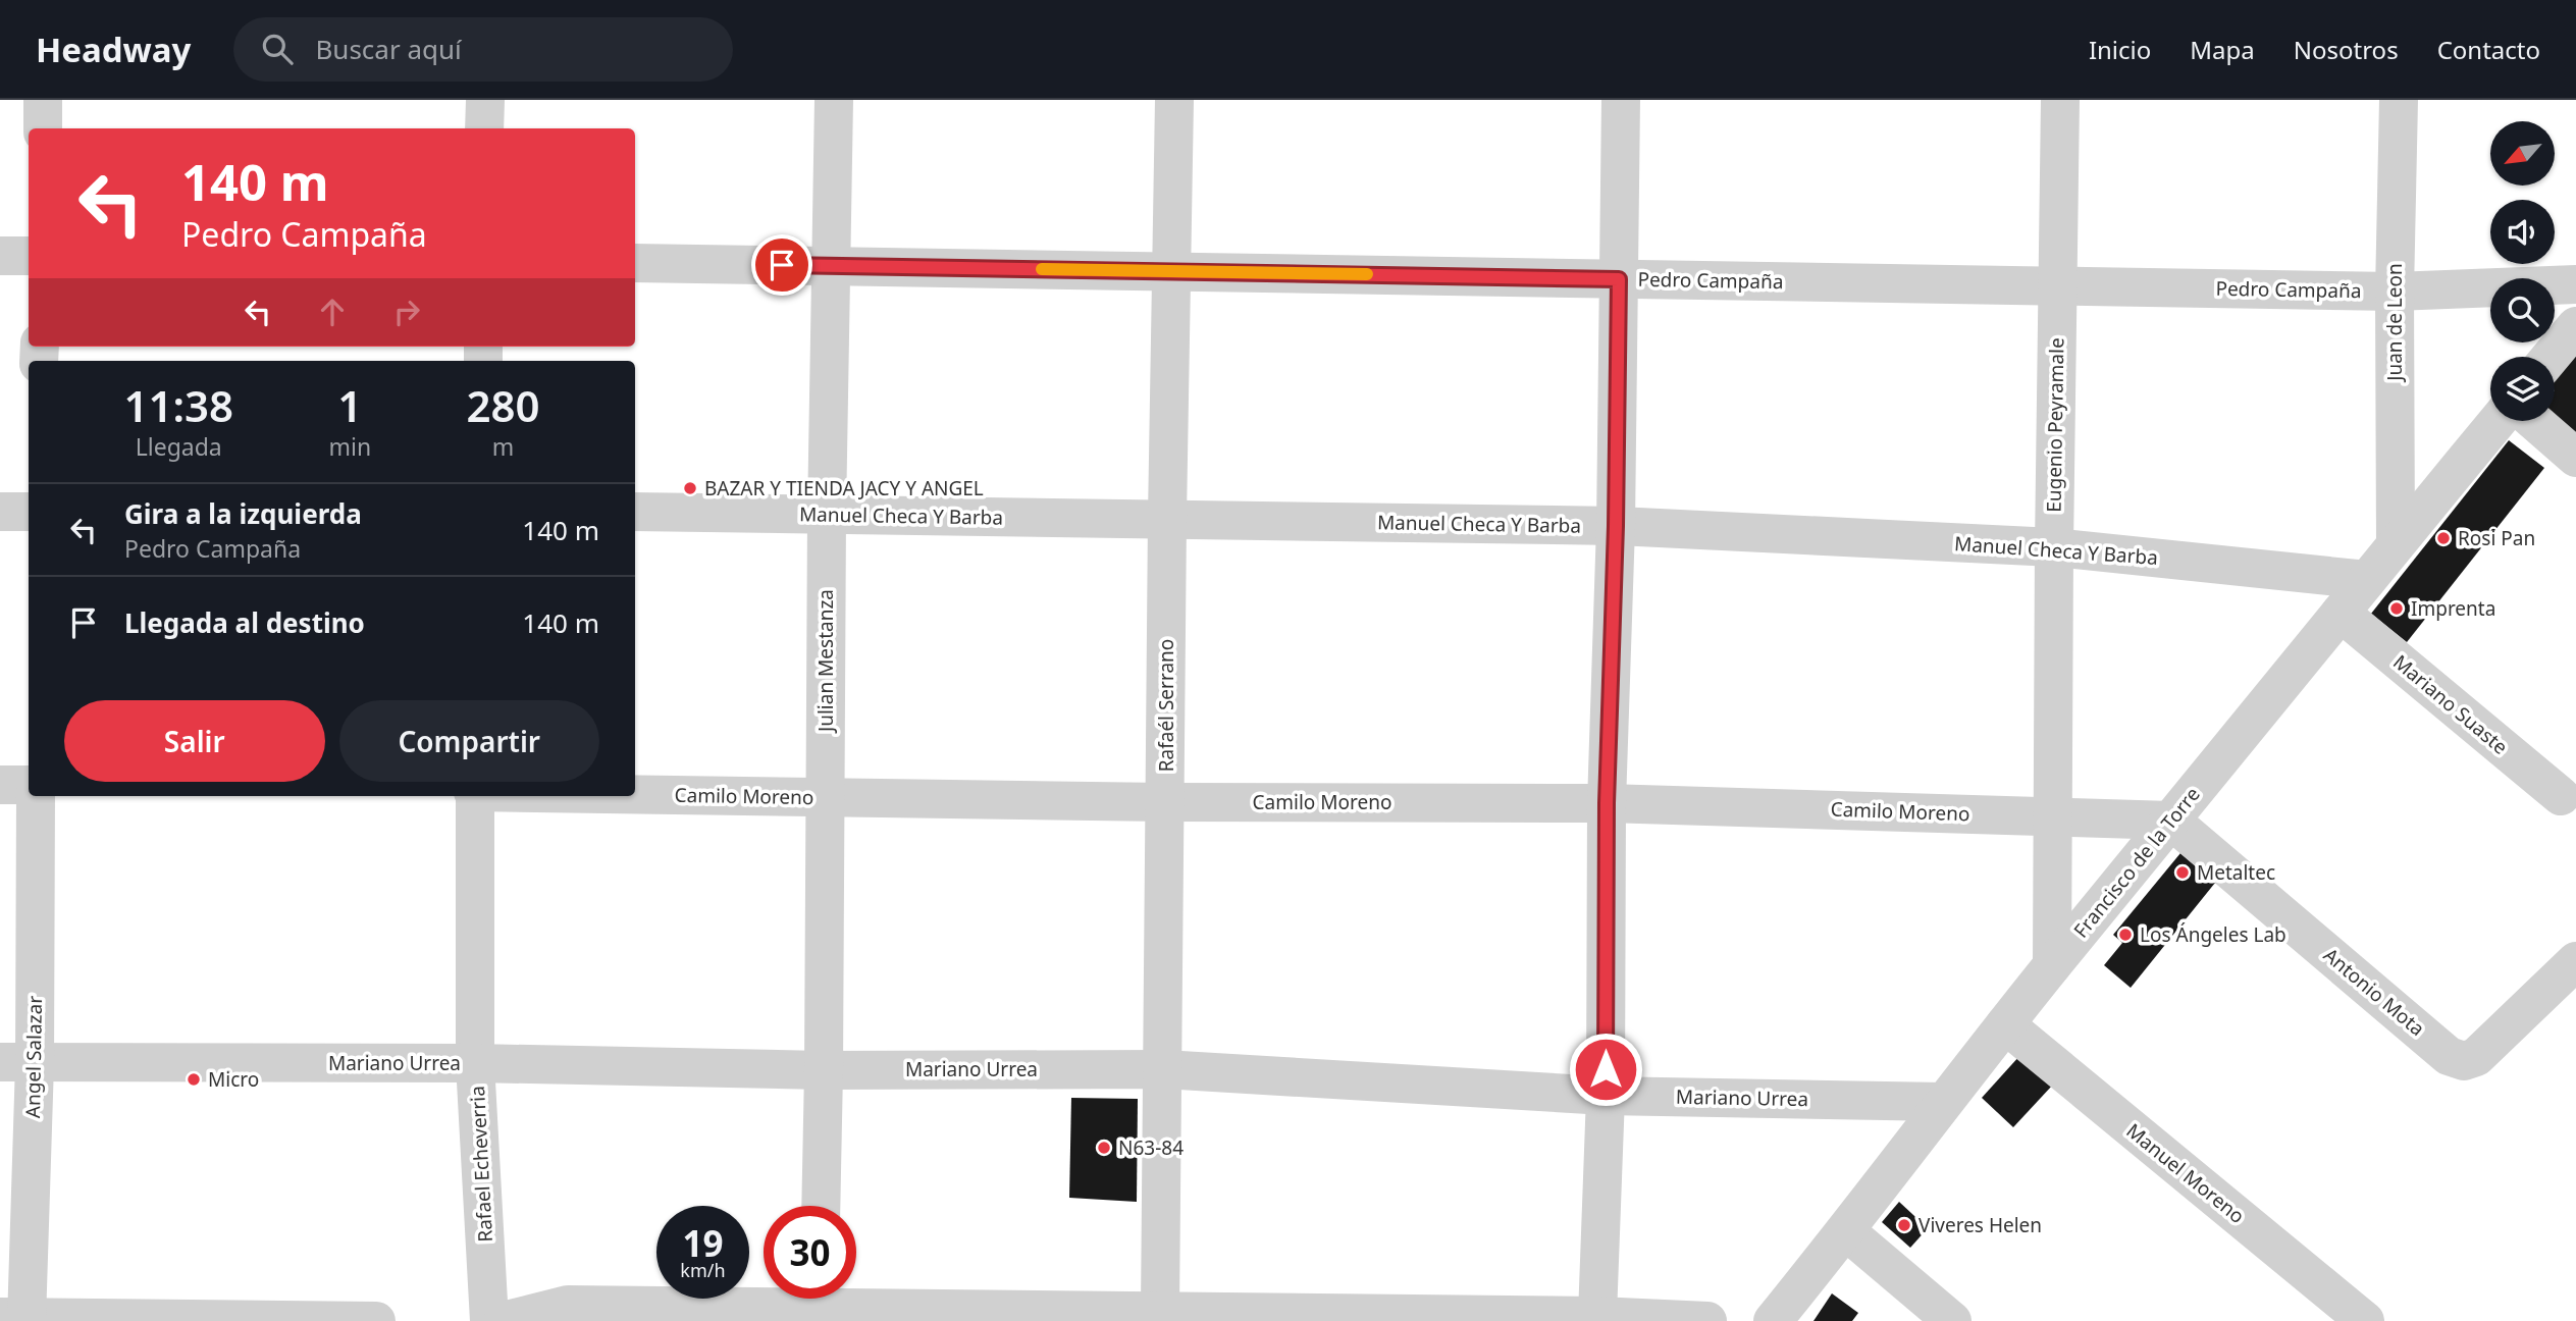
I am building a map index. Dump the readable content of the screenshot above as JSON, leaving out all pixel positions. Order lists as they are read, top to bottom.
{
  "streets": {
    "street": [
      "Pedro Campaña",
      "Juan de Leon",
      "Eugenio Peyramale",
      "Manuel Checa Y Barba",
      "Julian Mestanza",
      "Mariano Suaste",
      "Rafaél Serrano",
      "Camilo Moreno",
      "Francisco de la Torre",
      "Antonio Mota",
      "Angel Salazar",
      "Mariano Urrea",
      "Rafael Echeverria",
      "Manuel Moreno"
    ]
  },
  "crossings": [
    ["Pedro Campaña", "Juan de Leon"],
    ["Pedro Campaña", "Eugenio Peyramale"],
    ["Pedro Campaña", "Julian Mestanza"],
    ["Pedro Campaña", "Rafaél Serrano"],
    ["Juan de Leon", "Francisco de la Torre"],
    ["Eugenio Peyramale", "Manuel Checa Y Barba"],
    ["Eugenio Peyramale", "Camilo Moreno"],
    ["Eugenio Peyramale", "Francisco de la Torre"],
    ["Manuel Checa Y Barba", "Julian Mestanza"],
    ["Manuel Checa Y Barba", "Rafaél Serrano"],
    ["Manuel Checa Y Barba", "Francisco de la Torre"],
    ["Julian Mestanza", "Camilo Moreno"],
    ["Julian Mestanza", "Mariano Urrea"],
    ["Mariano Suaste", "Francisco de la Torre"],
    ["Rafaél Serrano", "Camilo Moreno"],
    ["Rafaél Serrano", "Mariano Urrea"],
    ["Camilo Moreno", "Francisco de la Torre"],
    ["Camilo Moreno", "Antonio Mota"],
    ["Francisco de la Torre", "Antonio Mota"],
    ["Francisco de la Torre", "Mariano Urrea"],
    ["Francisco de la Torre", "Manuel Moreno"],
    ["Angel Salazar", "Mariano Urrea"],
    ["Mariano Urrea", "Rafael Echeverria"]
  ],
  "places": [
    "BAZAR Y TIENDA JACY Y ANGEL",
    "Rosi Pan",
    "Imprenta",
    "Metaltec",
    "Los Ángeles Lab",
    "Micro",
    "N63-84",
    "Viveres Helen"
  ],
  "north": "bottom left",
  "page": {
    "header": "Headway",
    "search": "Buscar aquí",
    "nav": [
      "Inicio",
      "Mapa",
      "Nosotros",
      "Contacto"
    ],
    "turn": ["140 m", "Pedro Campaña"],
    "eta": [
      "11:38",
      "Llegada",
      "1",
      "min",
      "280",
      "m"
    ],
    "list": [
      {
        "name": "Gira a la izquierda",
        "note": "Pedro Campaña",
        "value": "140 m"
      },
      {
        "name": "Llegada al destino",
        "value": "140 m"
      }
    ],
    "buttons": ["Salir", "Compartir"],
    "speed": "19 km/h",
    "limit": "30"
  }
}
